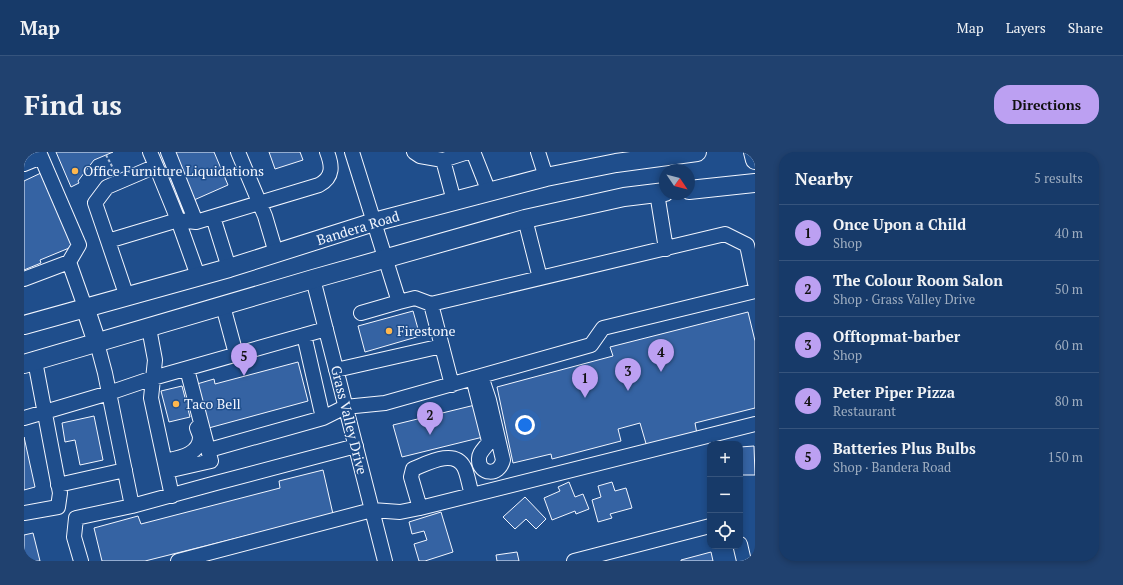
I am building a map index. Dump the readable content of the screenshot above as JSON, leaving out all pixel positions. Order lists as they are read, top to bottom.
{
  "streets": {
    "main road": ["Bandera Road"],
    "street": ["Grass Valley Drive"]
  },
  "places": ["Office Furniture Liquidations", "Firestone", "Taco Bell"],
  "north": "bottom right",
  "page": {
    "header": "Map",
    "nav": ["Map", "Layers", "Share"],
    "buttons": "Directions",
    "title": "Find us",
    "heading": ["Nearby", "5 results"],
    "list": [
      {
        "mark": "1",
        "name": "Once Upon a Child",
        "note": "Shop",
        "value": "40 m"
      },
      {
        "mark": "2",
        "name": "The Colour Room Salon",
        "note": "Shop · Grass Valley Drive",
        "value": "50 m"
      },
      {
        "mark": "3",
        "name": "Offtopmat-barber",
        "note": "Shop",
        "value": "60 m"
      },
      {
        "mark": "4",
        "name": "Peter Piper Pizza",
        "note": "Restaurant",
        "value": "80 m"
      },
      {
        "mark": "5",
        "name": "Batteries Plus Bulbs",
        "note": "Shop · Bandera Road",
        "value": "150 m"
      }
    ],
    "pins": [
      "4",
      "5",
      "3",
      "1",
      "2"
    ],
    "map_buttons": ["+", "−"]
  }
}
